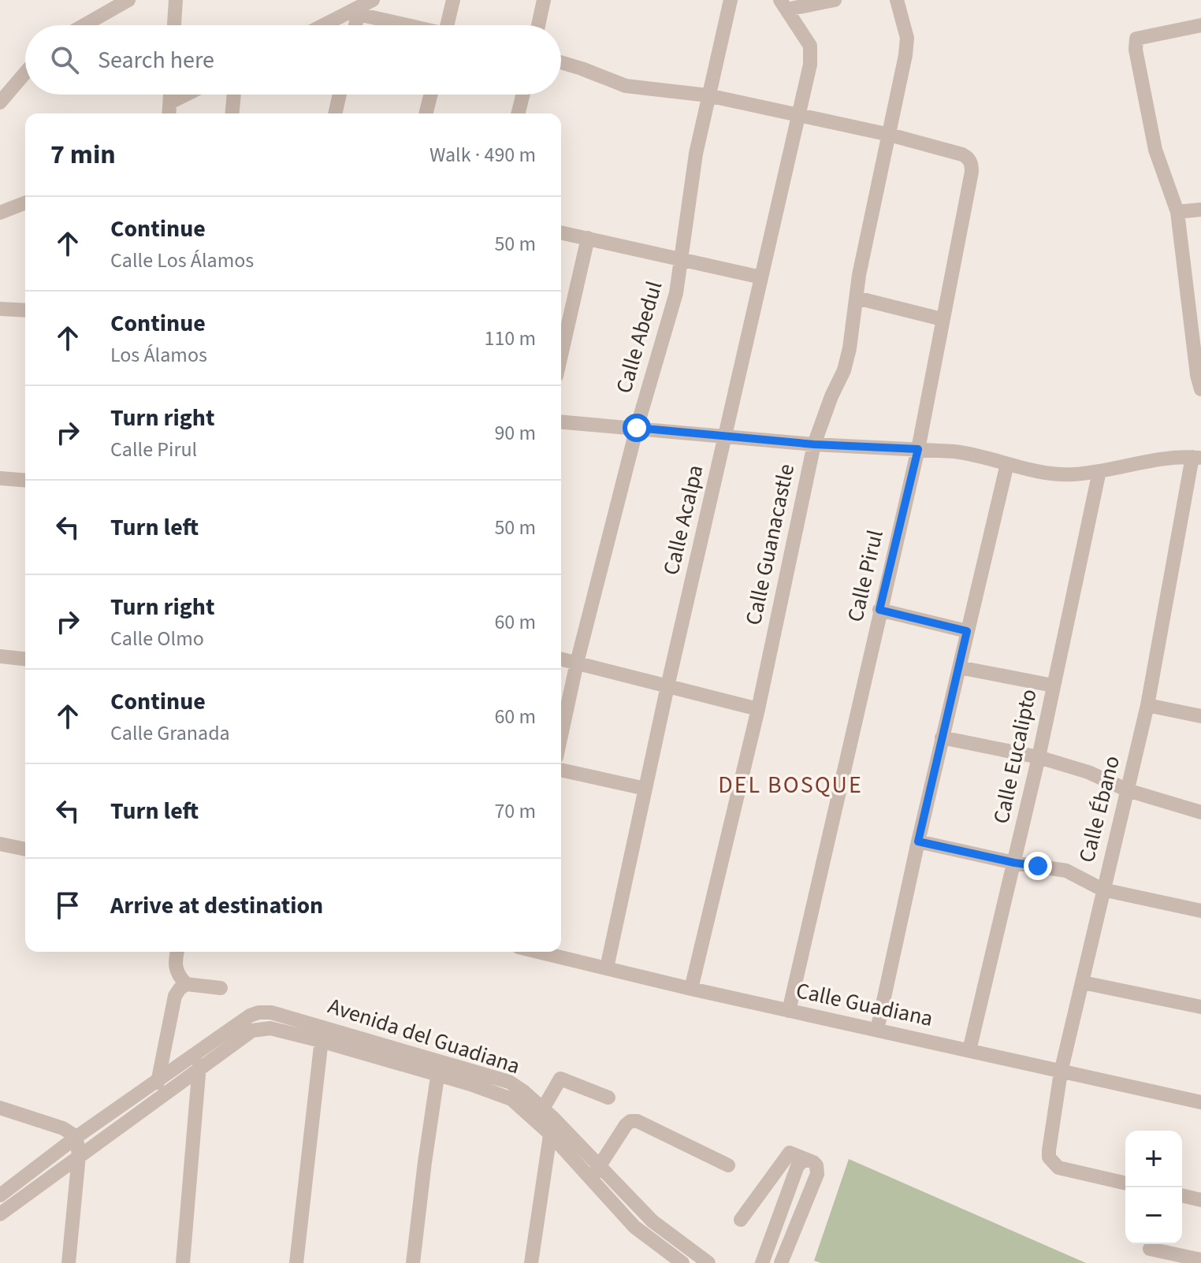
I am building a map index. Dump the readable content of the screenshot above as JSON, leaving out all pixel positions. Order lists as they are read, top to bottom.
{
  "streets": {
    "street": [
      "Calle Abedul",
      "Calle Acalpa",
      "Calle Guanacastle",
      "Calle Pirul",
      "Calle Eucalipto",
      "Calle Ébano",
      "Calle Guadiana",
      "Avenida del Guadiana"
    ]
  },
  "crossings": [
    ["Calle Acalpa", "Calle Guadiana"],
    ["Calle Guanacastle", "Calle Pirul"],
    ["Calle Guanacastle", "Calle Guadiana"],
    ["Calle Pirul", "Calle Guadiana"],
    ["Calle Eucalipto", "Calle Guadiana"],
    ["Calle Ébano", "Calle Guadiana"]
  ],
  "districts": ["DEL BOSQUE"],
  "page": {
    "search": "Search here",
    "heading": ["7 min", "Walk · 490 m"],
    "list": [
      ["Continue", "Calle Los Álamos", "50 m"],
      ["Continue", "Los Álamos", "110 m"],
      ["Turn right", "Calle Pirul", "90 m"],
      ["Turn left", "50 m"],
      ["Turn right", "Calle Olmo", "60 m"],
      ["Continue", "Calle Granada", "60 m"],
      ["Turn left", "70 m"],
      "Arrive at destination"
    ],
    "map_buttons": ["+", "−"]
  }
}
